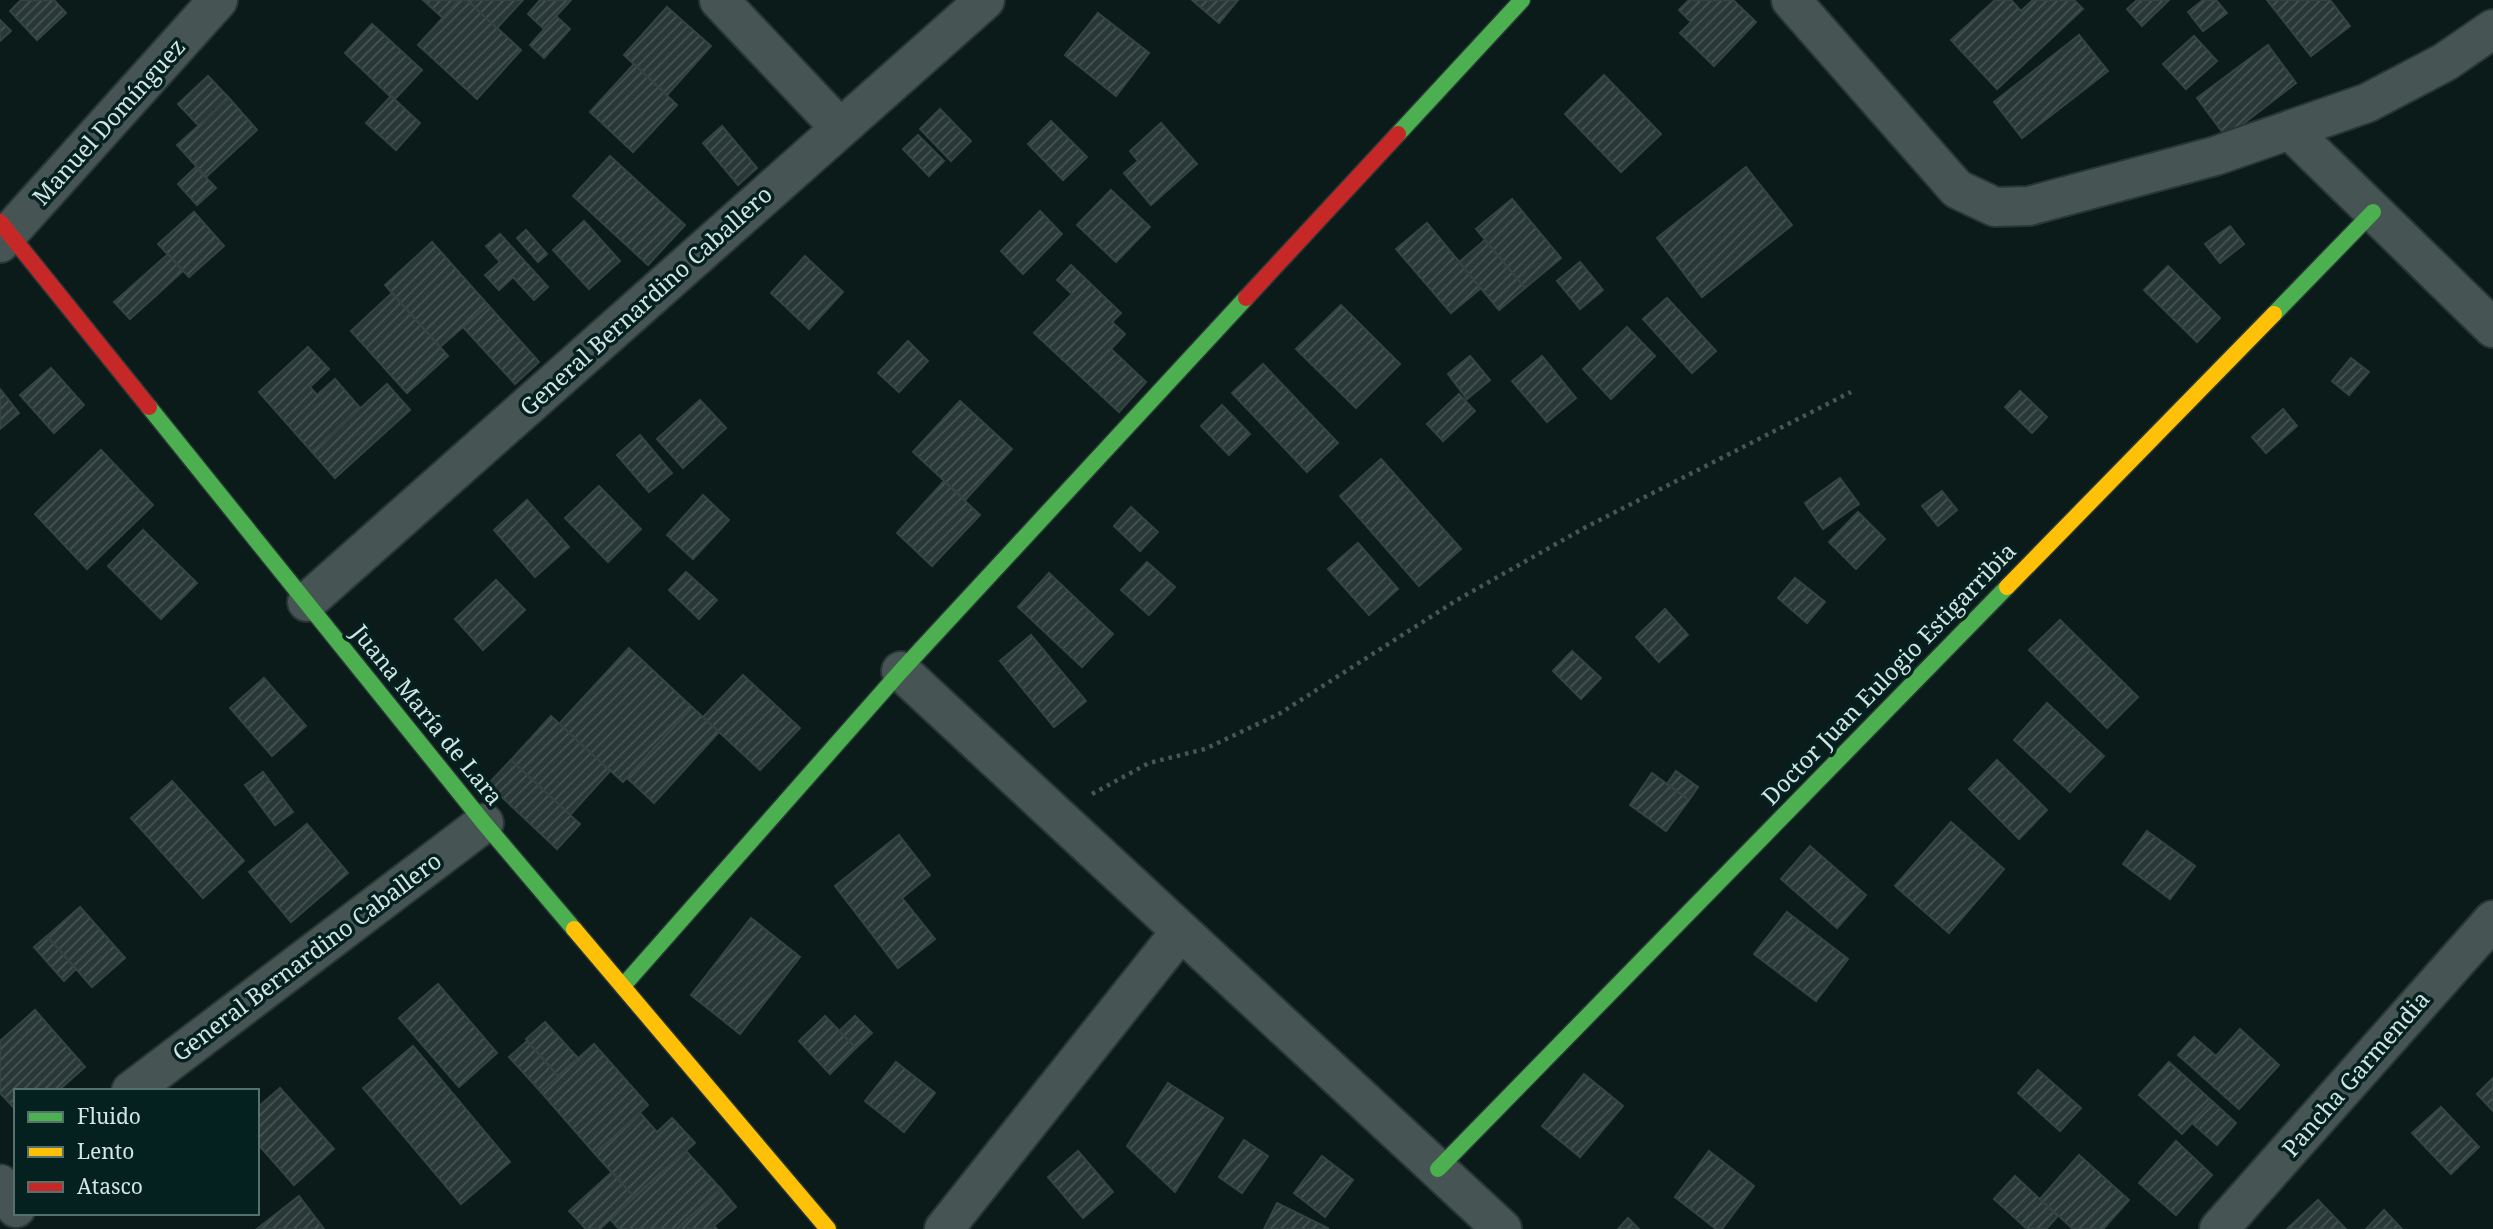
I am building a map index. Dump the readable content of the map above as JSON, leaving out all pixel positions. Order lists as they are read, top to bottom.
{
  "streets": {
    "street": [
      "Manuel Domínguez",
      "General Bernardino Caballero",
      "Doctor Juan Eulogio Estigarribia",
      "Juana María de Lara",
      "Pancha Garmendia"
    ]
  },
  "crossings": [
    ["Manuel Domínguez", "Juana María de Lara"],
    ["General Bernardino Caballero", "Juana María de Lara"]
  ],
  "legend": ["Fluido", "Lento", "Atasco"]
}
